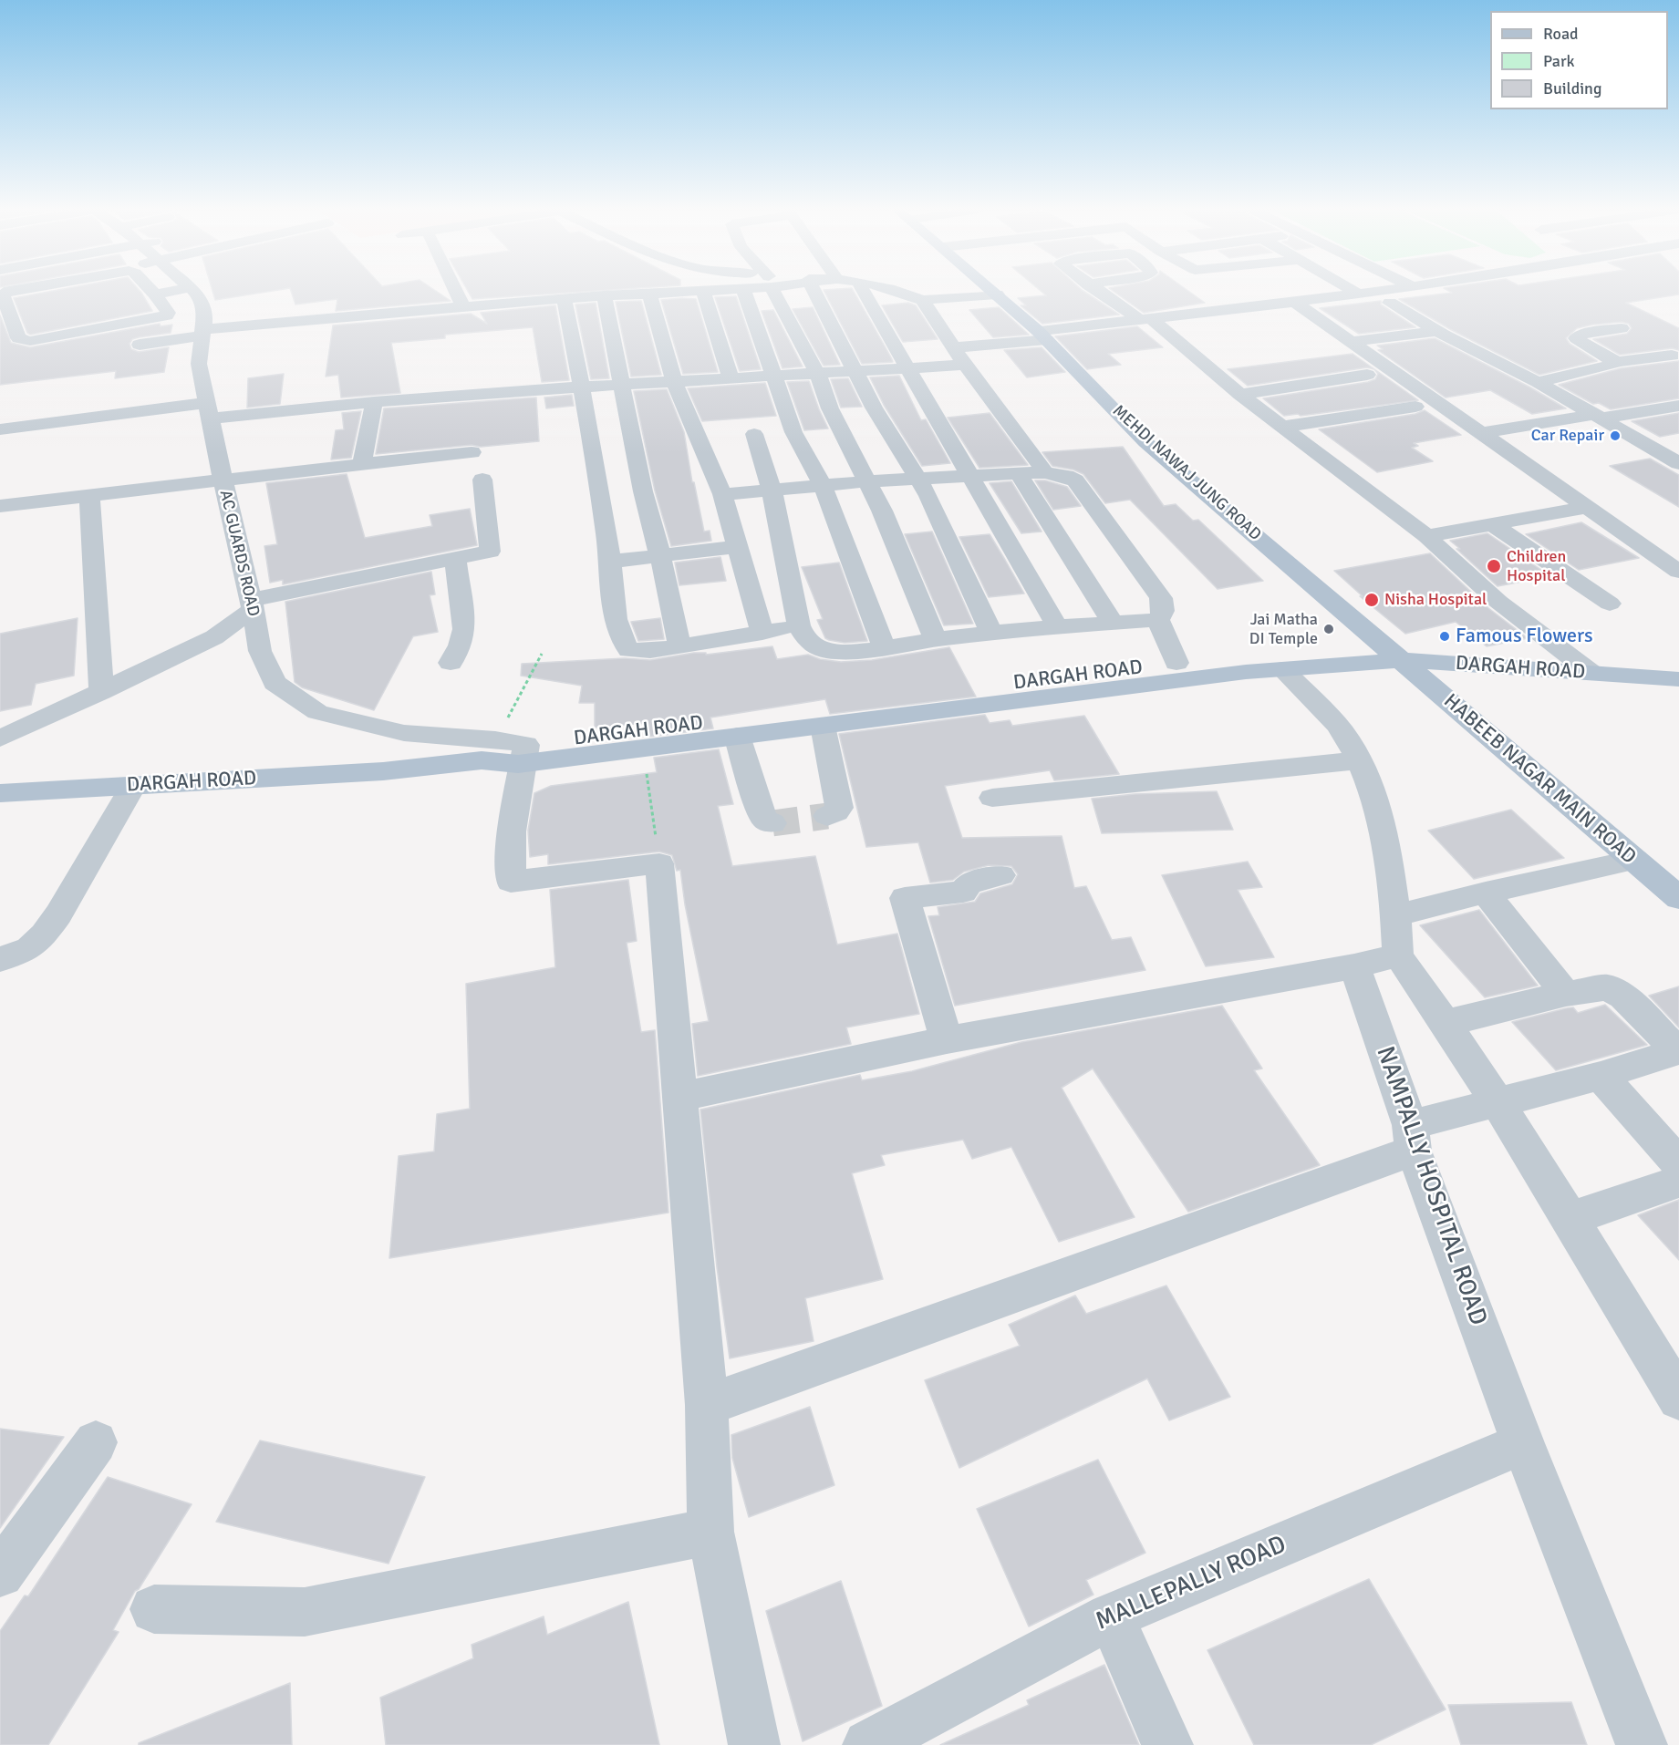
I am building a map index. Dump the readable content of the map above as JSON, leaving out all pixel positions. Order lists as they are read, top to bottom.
{
  "streets": {
    "main road": ["MEHDI NAWAJ JUNG ROAD", "DARGAH ROAD", "HABEEB NAGAR MAIN ROAD"],
    "street": ["AC GUARDS ROAD", "NAMPALLY HOSPITAL ROAD", "MALLEPALLY ROAD"]
  },
  "crossings": [
    ["MEHDI NAWAJ JUNG ROAD", "DARGAH ROAD"],
    ["MEHDI NAWAJ JUNG ROAD", "HABEEB NAGAR MAIN ROAD"],
    ["AC GUARDS ROAD", "DARGAH ROAD"],
    ["DARGAH ROAD", "HABEEB NAGAR MAIN ROAD"],
    ["NAMPALLY HOSPITAL ROAD", "MALLEPALLY ROAD"]
  ],
  "places": [
    "Car Repair",
    "Children Hospital",
    "Nisha Hospital",
    "Jai Matha DI Temple",
    "Famous Flowers"
  ],
  "legend": ["Road", "Park", "Building"]
}
